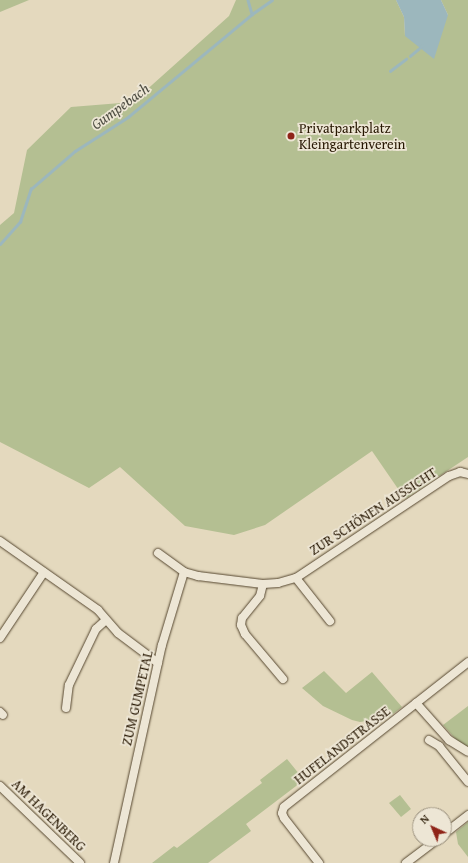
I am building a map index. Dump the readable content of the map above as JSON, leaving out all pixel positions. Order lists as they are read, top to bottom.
{
  "streets": {
    "street": [
      "ZUR SCHÖNEN AUSSICHT",
      "ZUM GUMPETAL",
      "HUFELANDSTRASSE",
      "AM HAGENBERG"
    ]
  },
  "crossings": [
    ["ZUR SCHÖNEN AUSSICHT", "ZUM GUMPETAL"]
  ],
  "water": ["Gumpebach"],
  "places": ["Privatparkplatz Kleingartenverein"],
  "north": "top left"
}
